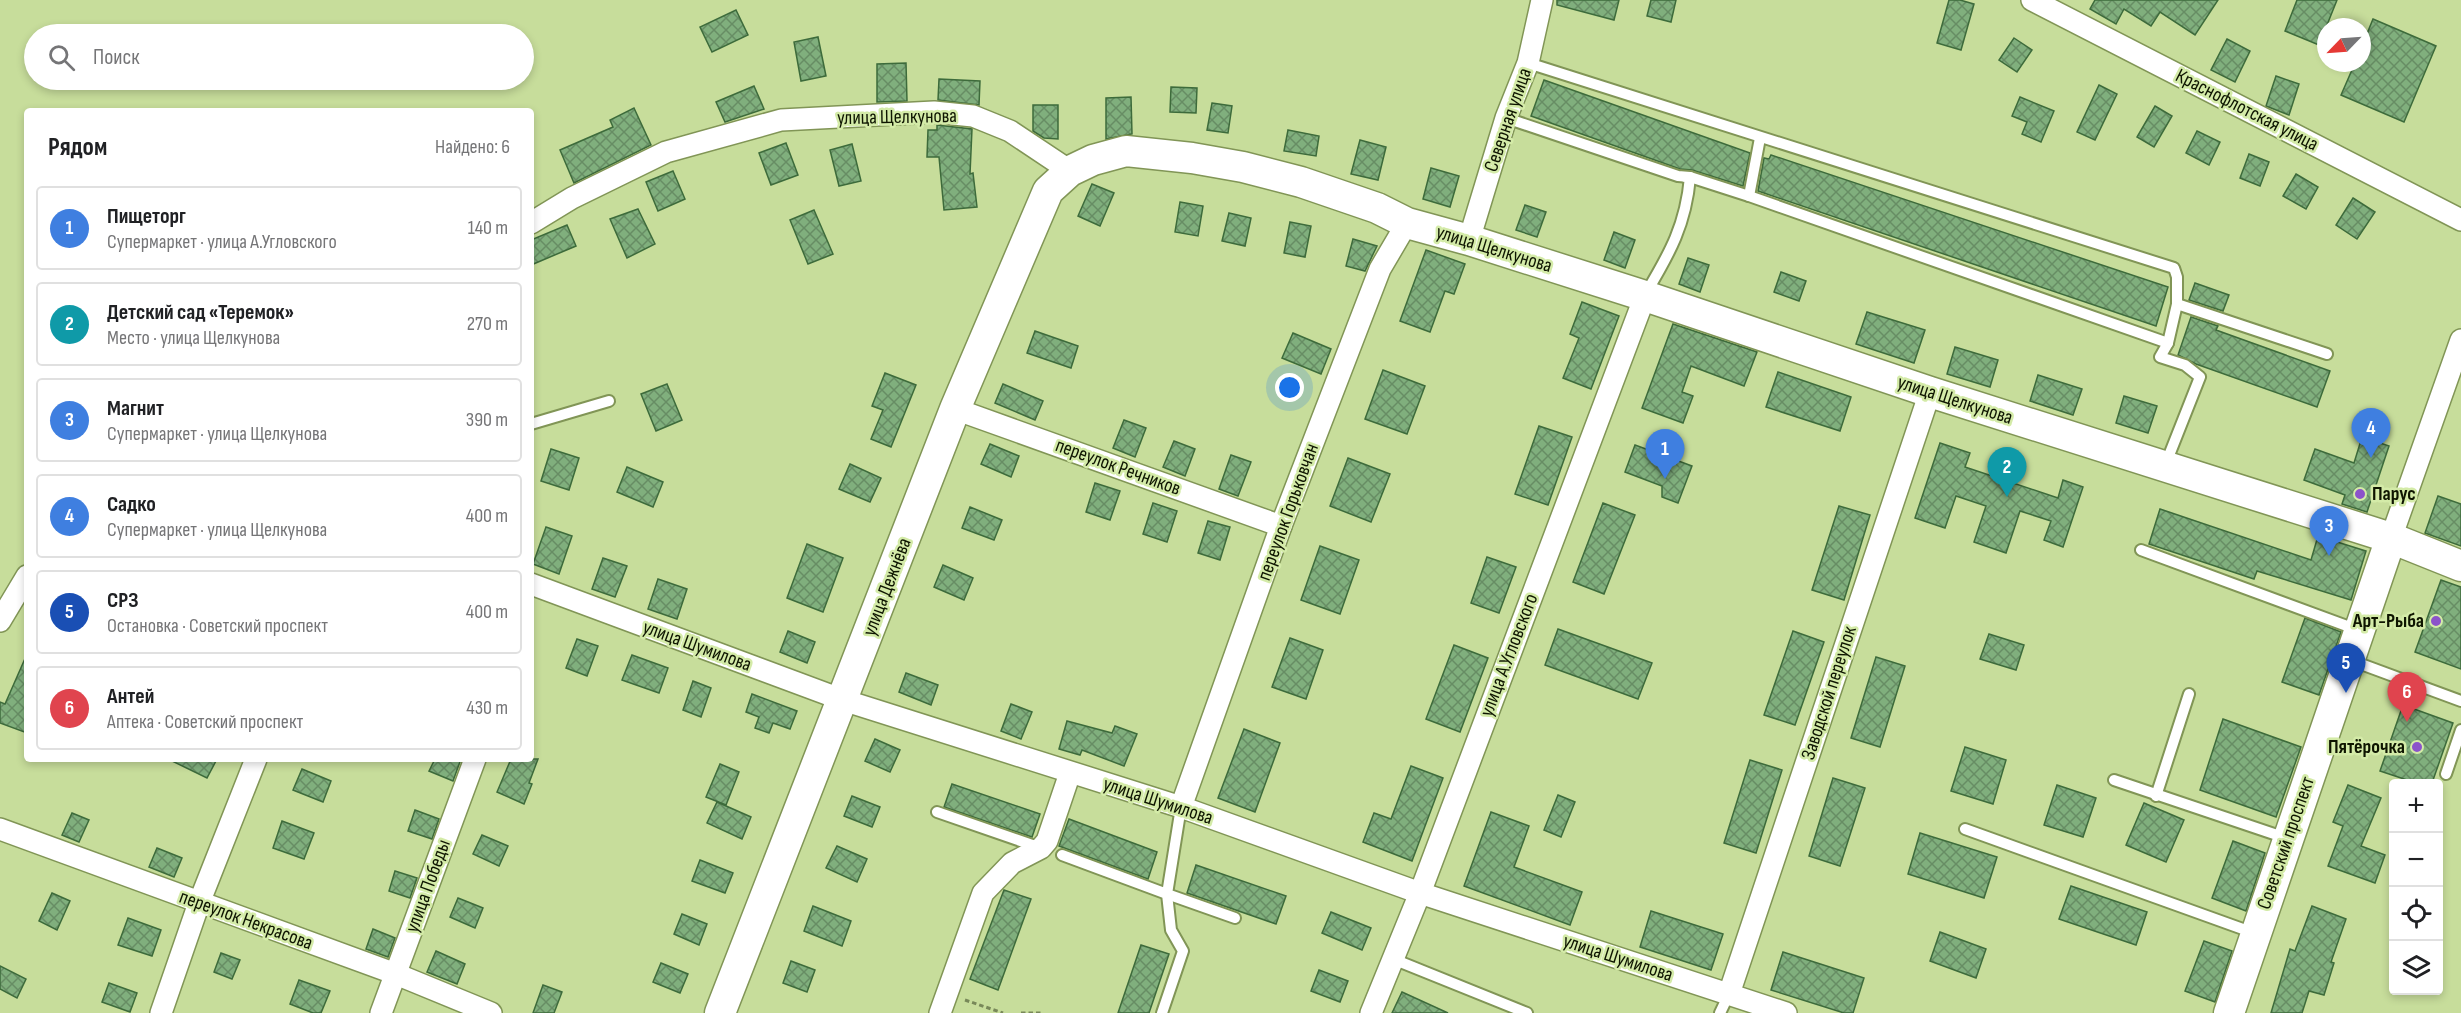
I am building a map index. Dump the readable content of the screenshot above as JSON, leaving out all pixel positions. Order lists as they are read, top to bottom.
{
  "streets": {
    "main road": ["улица Щелкунова", "улица Дежнёва", "Советский проспект"],
    "street": [
      "Краснофлотская улица",
      "Северная улица",
      "переулок Речников",
      "переулок Горьковчан",
      "улица Шумилова",
      "улица А.Угловского",
      "Заводской переулок",
      "улица Победы",
      "переулок Некрасова"
    ]
  },
  "crossings": [
    ["улица Щелкунова", "Северная улица"],
    ["улица Щелкунова", "переулок Горьковчан"],
    ["улица Щелкунова", "улица Дежнёва"],
    ["улица Щелкунова", "улица А.Угловского"],
    ["улица Щелкунова", "Заводской переулок"],
    ["улица Щелкунова", "Советский проспект"],
    ["переулок Речников", "переулок Горьковчан"],
    ["переулок Речников", "улица Дежнёва"],
    ["переулок Горьковчан", "улица Шумилова"],
    ["улица Дежнёва", "улица Шумилова"],
    ["улица Шумилова", "улица А.Угловского"],
    ["улица Шумилова", "Заводской переулок"],
    ["улица Победы", "переулок Некрасова"]
  ],
  "places": ["Парус", "Арт-Рыба", "Пятёрочка"],
  "north": "bottom left",
  "page": {
    "search": "Поиск",
    "heading": ["Рядом", "Найдено: 6"],
    "list": [
      {
        "mark": "1",
        "name": "Пищеторг",
        "note": "Супермаркет · улица А.Угловского",
        "value": "140 m"
      },
      {
        "mark": "2",
        "name": "Детский сад «Теремок»",
        "note": "Место · улица Щелкунова",
        "value": "270 m"
      },
      {
        "mark": "3",
        "name": "Магнит",
        "note": "Супермаркет · улица Щелкунова",
        "value": "390 m"
      },
      {
        "mark": "4",
        "name": "Садко",
        "note": "Супермаркет · улица Щелкунова",
        "value": "400 m"
      },
      {
        "mark": "5",
        "name": "СРЗ",
        "note": "Остановка · Советский проспект",
        "value": "400 m"
      },
      {
        "mark": "6",
        "name": "Антей",
        "note": "Аптека · Советский проспект",
        "value": "430 m"
      }
    ],
    "pins": [
      "4",
      "1",
      "2",
      "3",
      "5",
      "6"
    ],
    "map_buttons": ["+", "−"]
  }
}
